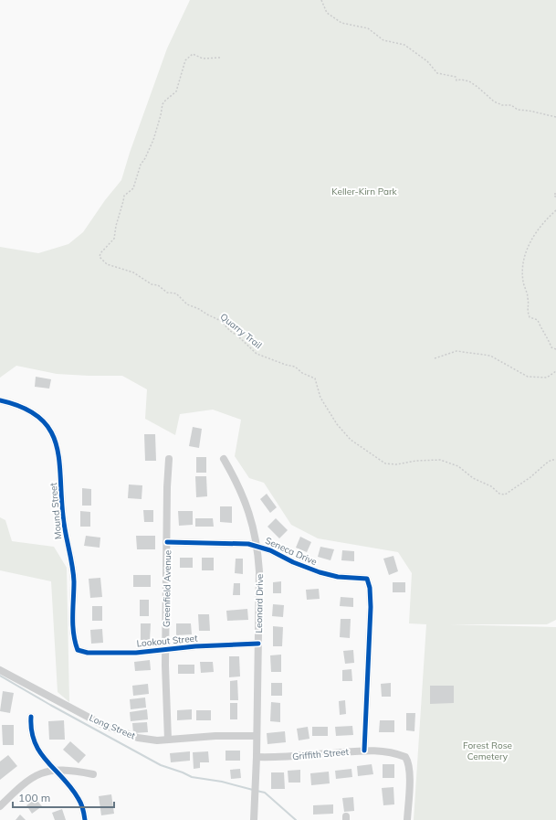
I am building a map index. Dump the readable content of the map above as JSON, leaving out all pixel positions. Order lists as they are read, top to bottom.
{
  "streets": {
    "street": [
      "Mound Street",
      "Seneca Drive",
      "Greenfield Avenue",
      "Leonard Drive",
      "Lookout Street",
      "Long Street",
      "Griffith Street"
    ],
    "path": ["Quarry Trail"]
  },
  "crossings": [
    ["Mound Street", "Lookout Street"],
    ["Seneca Drive", "Greenfield Avenue"],
    ["Seneca Drive", "Leonard Drive"],
    ["Seneca Drive", "Griffith Street"],
    ["Greenfield Avenue", "Lookout Street"],
    ["Greenfield Avenue", "Long Street"],
    ["Leonard Drive", "Lookout Street"],
    ["Leonard Drive", "Long Street"],
    ["Leonard Drive", "Griffith Street"]
  ],
  "parks": ["Keller-Kirn Park", "Forest Rose Cemetery"],
  "scale_bar": "100 m"
}
